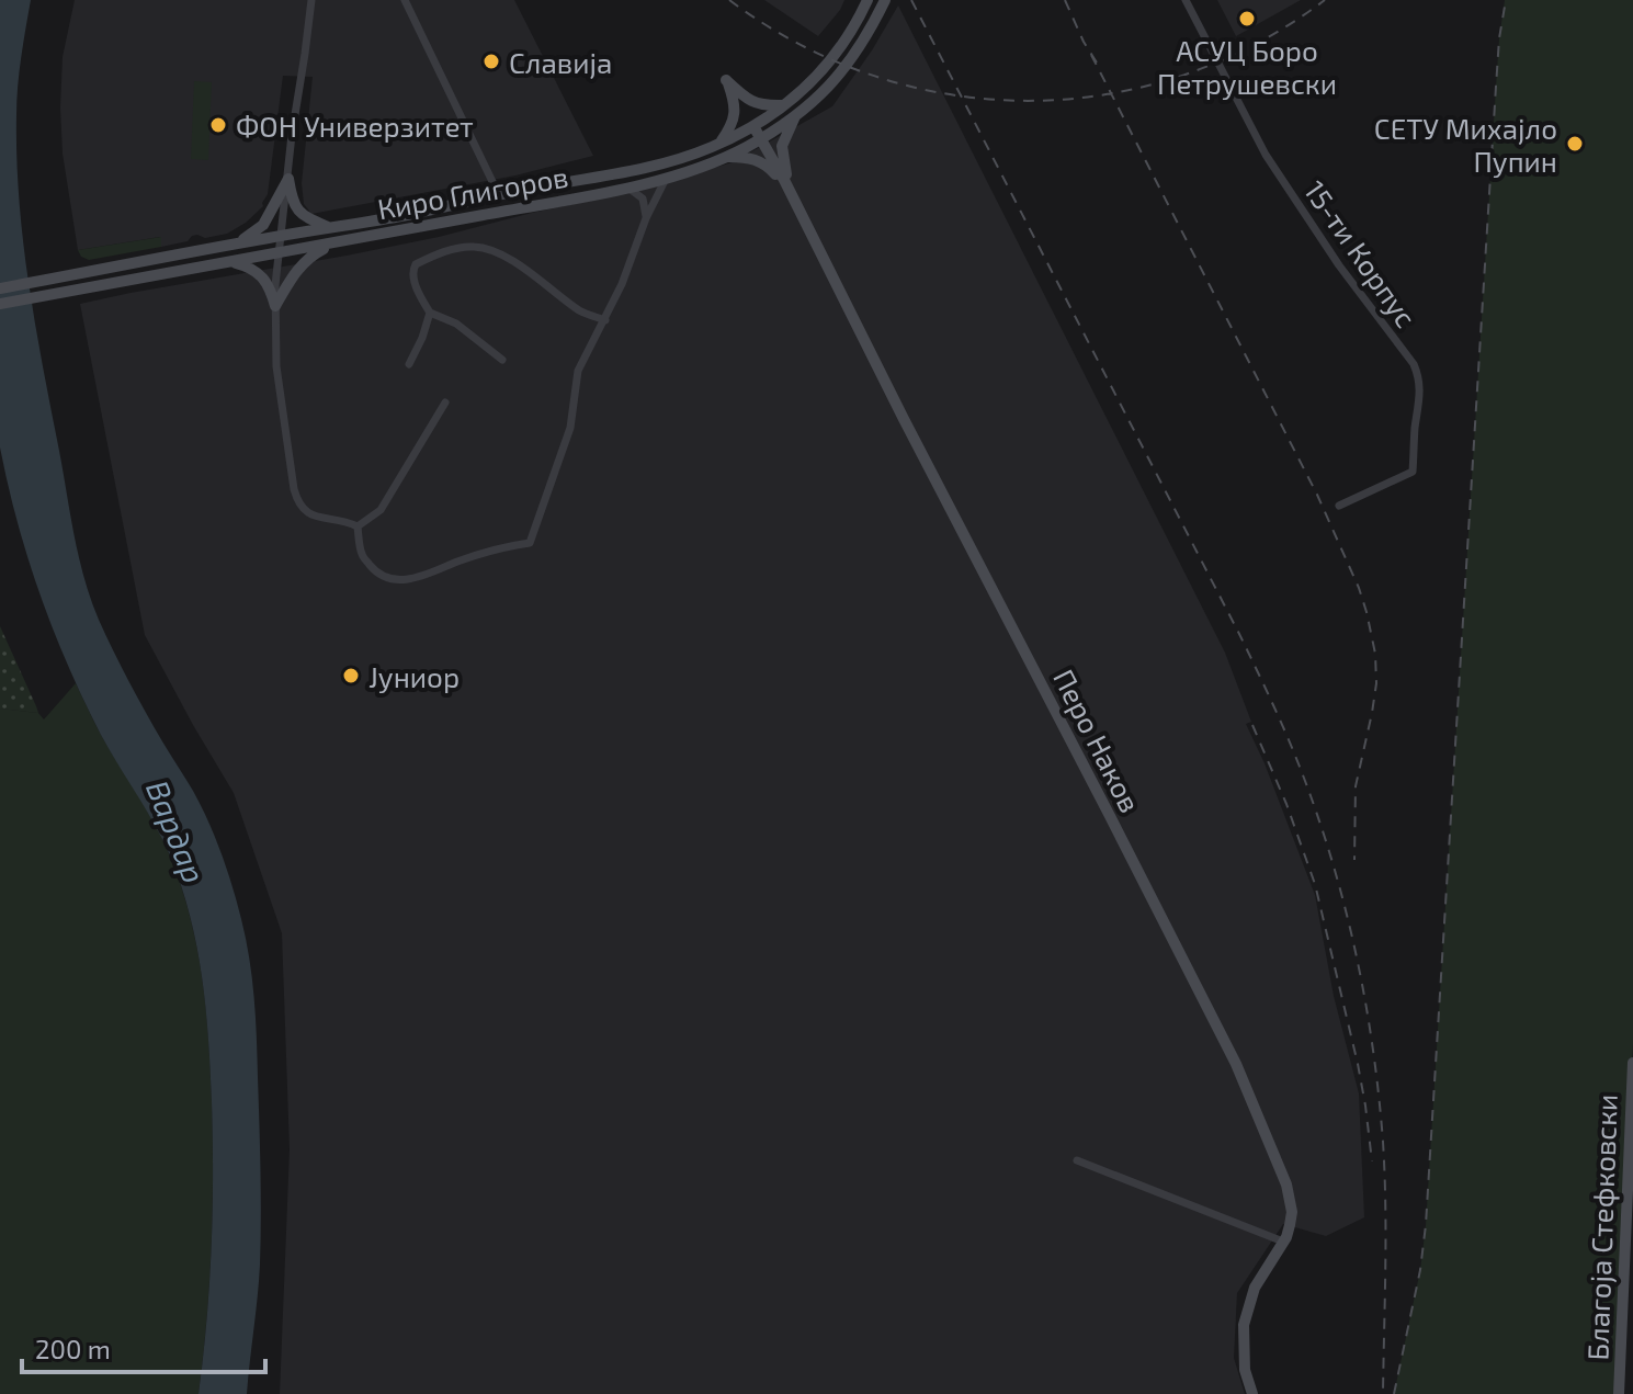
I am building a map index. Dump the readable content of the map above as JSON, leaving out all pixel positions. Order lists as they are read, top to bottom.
{
  "streets": {
    "street": [
      "Киро Глигоров",
      "15-ти Корпус",
      "Перо Наков",
      "Благоја Стефковски"
    ]
  },
  "crossings": [
    ["Киро Глигоров", "Перо Наков"]
  ],
  "water": ["Вардар"],
  "places": [
    "АСУЦ Боро Петрушевски",
    "Славија",
    "ФОН Универзитет",
    "СЕТУ Михајло Пупин",
    "Јуниор"
  ],
  "scale_bar": "200 m"
}
